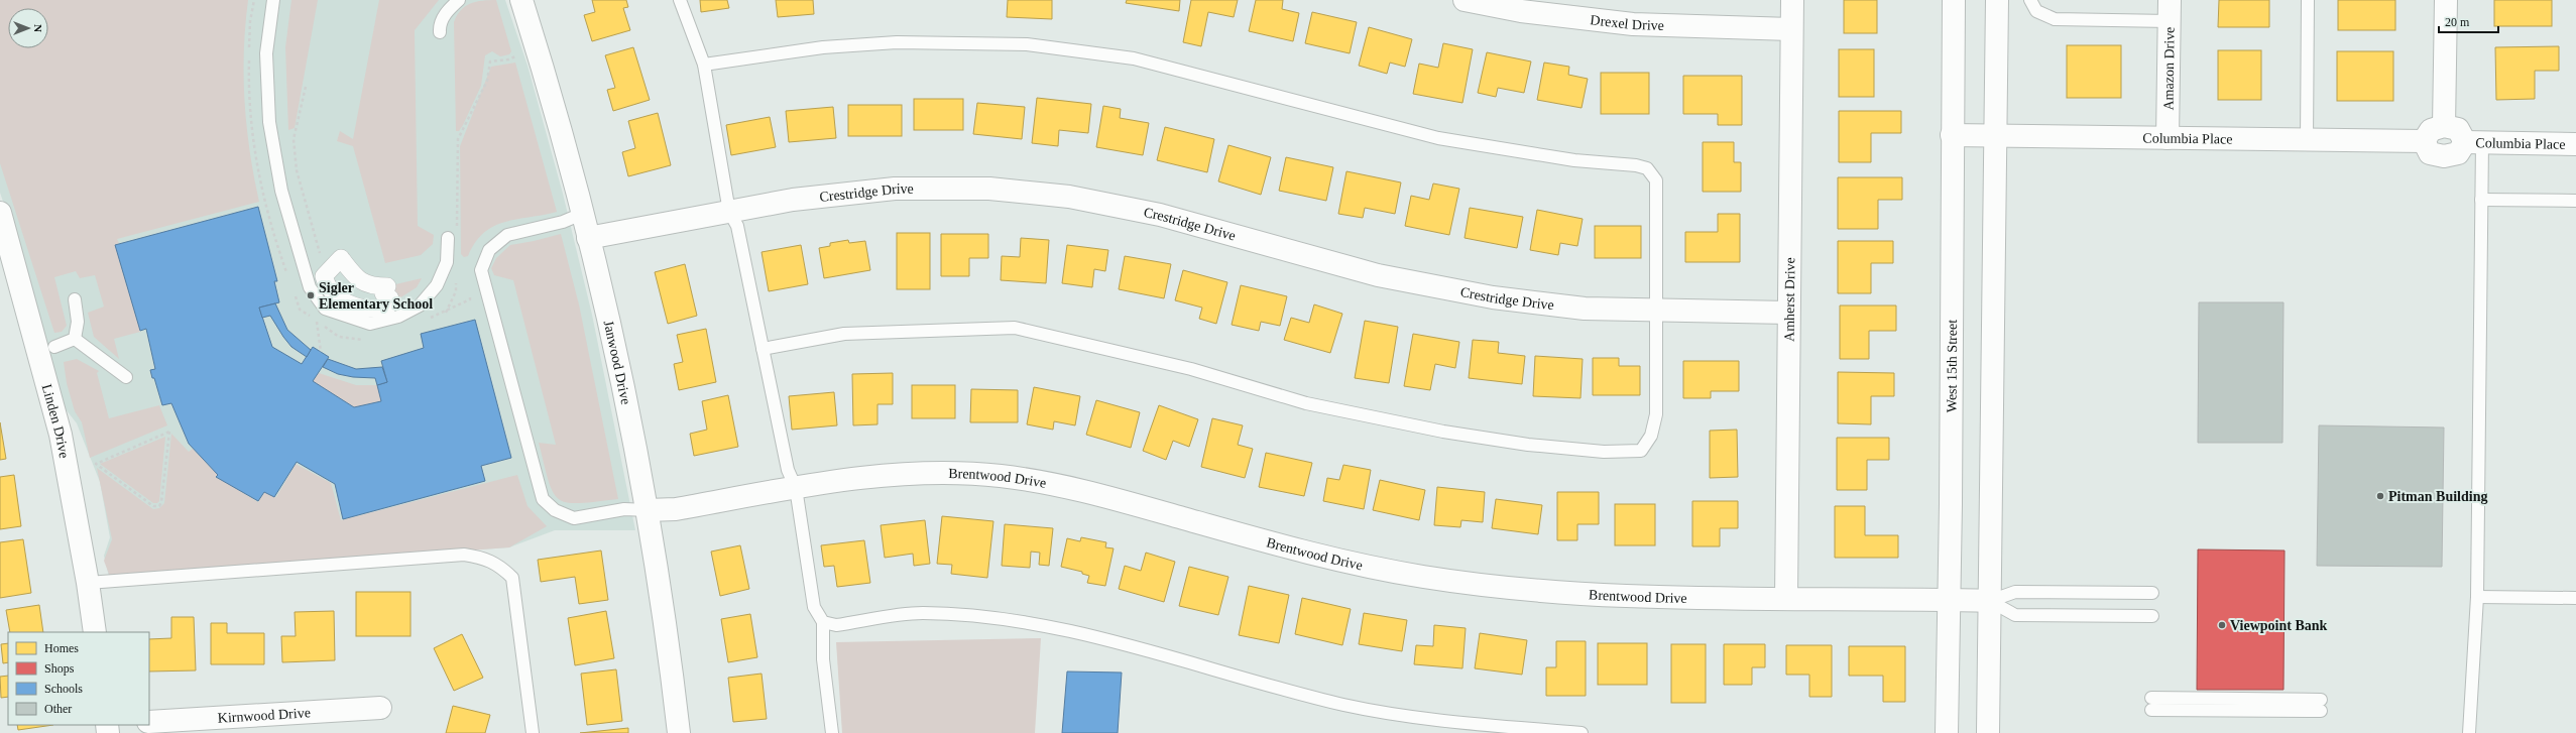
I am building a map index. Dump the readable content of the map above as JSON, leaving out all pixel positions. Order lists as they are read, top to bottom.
{
  "streets": {
    "street": [
      "Drexel Drive",
      "Amazon Drive",
      "Columbia Place",
      "Crestridge Drive",
      "Amherst Drive",
      "Janwood Drive",
      "West 15th Street",
      "Linden Drive",
      "Brentwood Drive",
      "Kirnwood Drive"
    ]
  },
  "crossings": [
    ["Drexel Drive", "Amherst Drive"],
    ["Amazon Drive", "Columbia Place"],
    ["Columbia Place", "West 15th Street"],
    ["Crestridge Drive", "Amherst Drive"],
    ["Crestridge Drive", "Janwood Drive"],
    ["Amherst Drive", "Brentwood Drive"],
    ["Janwood Drive", "Brentwood Drive"],
    ["West 15th Street", "Brentwood Drive"]
  ],
  "places": ["Sigler Elementary School", "Pitman Building", "Viewpoint Bank"],
  "legend": [
    "Homes",
    "Shops",
    "Schools",
    "Other"
  ],
  "scale_bar": "20 m",
  "north": "right"
}
